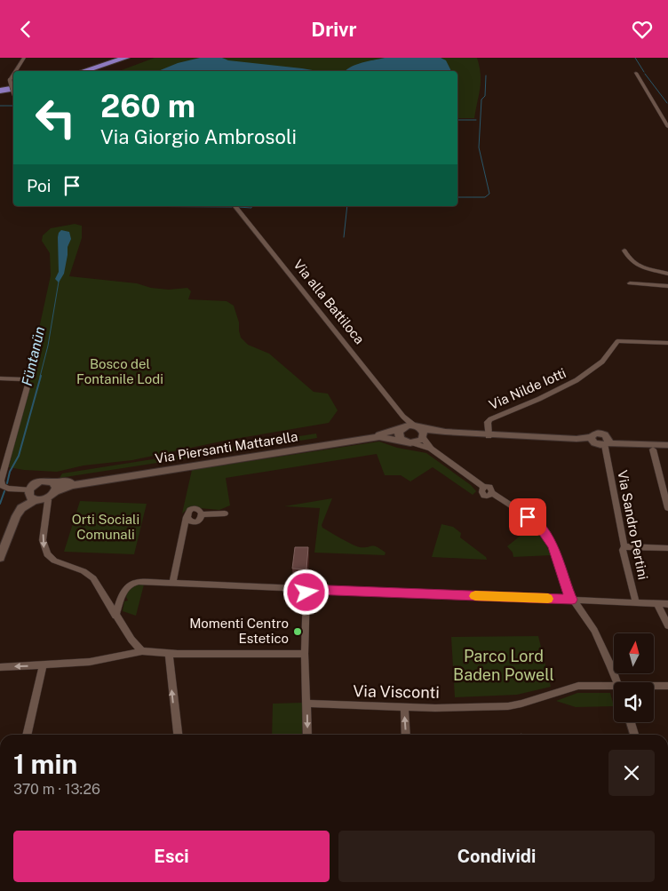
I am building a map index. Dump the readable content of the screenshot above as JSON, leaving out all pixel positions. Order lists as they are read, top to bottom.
{
  "streets": {
    "street": [
      "Via alla Battiloca",
      "Via Nilde Iotti",
      "Via Piersanti Mattarella",
      "Via Sandro Pertini",
      "Via Visconti"
    ]
  },
  "crossings": [
    ["Via alla Battiloca", "Via Piersanti Mattarella"],
    ["Via Nilde Iotti", "Via Piersanti Mattarella"],
    ["Via Piersanti Mattarella", "Via Sandro Pertini"]
  ],
  "water": ["Füntanün"],
  "parks": ["Bosco del Fontanile Lodi", "Orti Sociali Comunali", "Parco Lord Baden Powell"],
  "places": ["Momenti Centro Estetico"],
  "north": "top",
  "page": {
    "header": "Drivr",
    "turn": ["260 m", "Via Giorgio Ambrosoli"],
    "then": "Poi",
    "heading": ["1 min", "370 m · 13:26"],
    "buttons": ["Esci", "Condividi"]
  }
}
